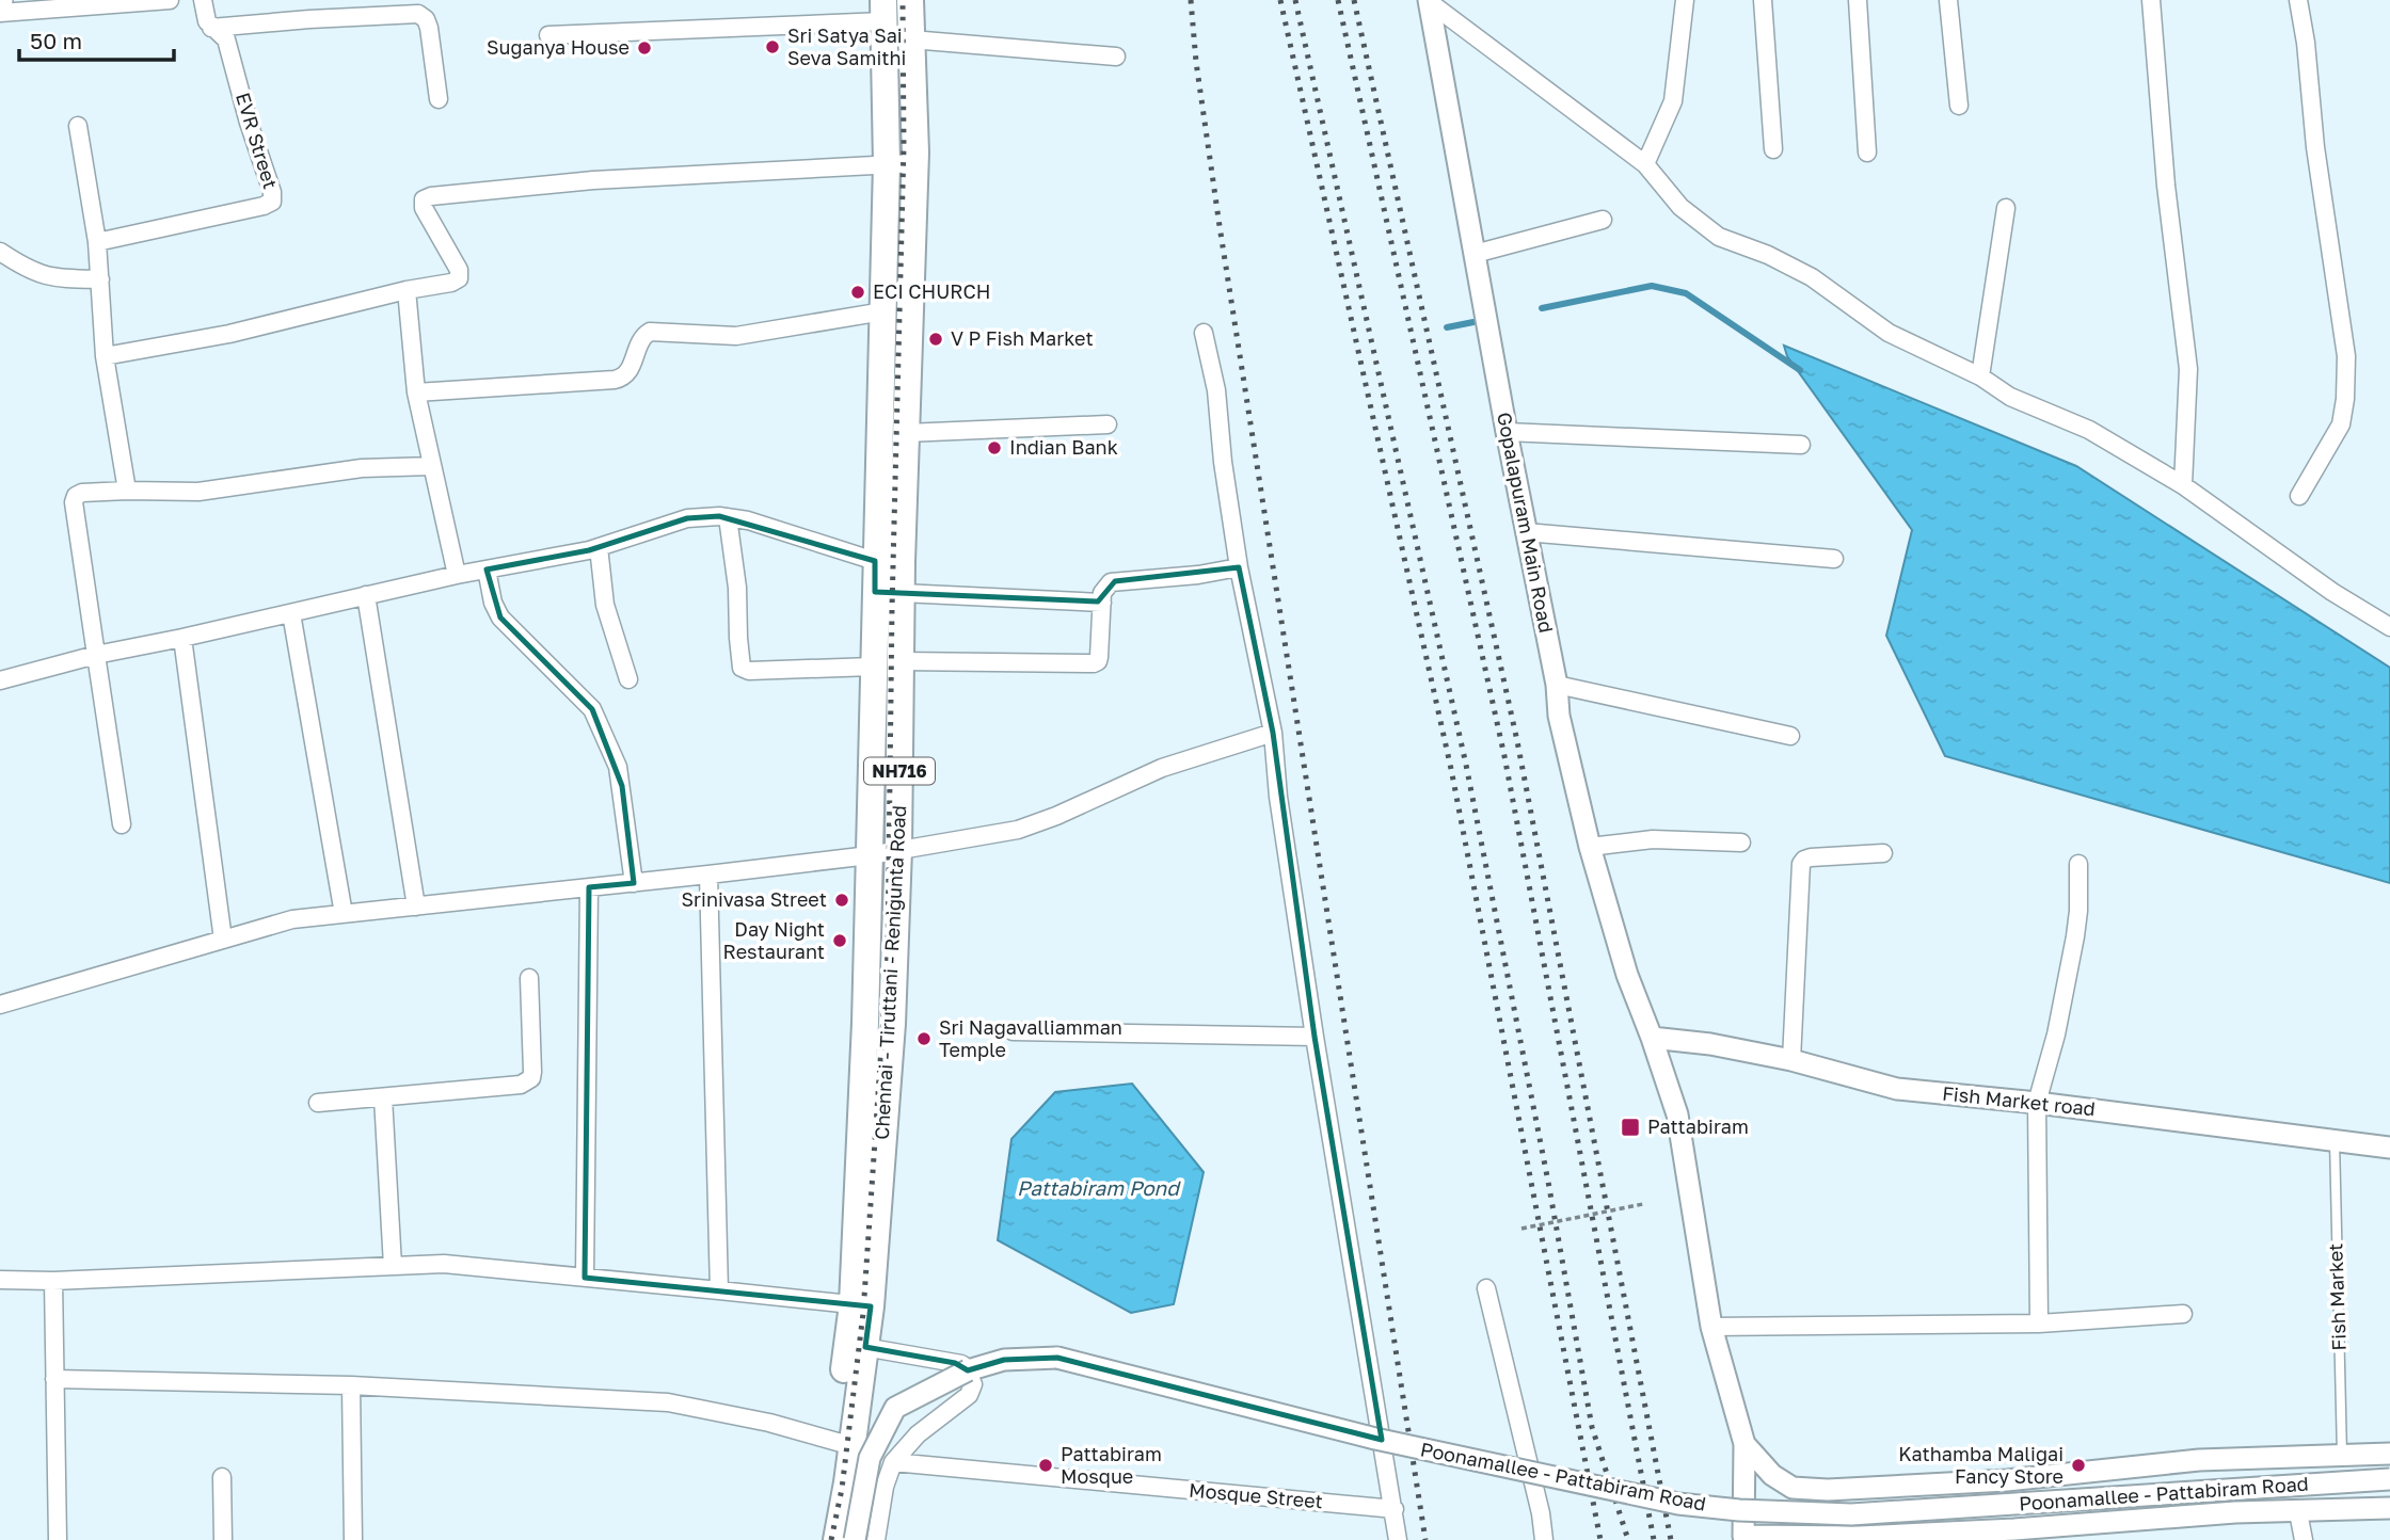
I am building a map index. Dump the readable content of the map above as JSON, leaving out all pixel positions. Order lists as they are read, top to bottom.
{
  "streets": {
    "highway": ["NH716", "Chennai - Tiruttani - Renigunta Road"],
    "street": [
      "EVR Street",
      "Gopalapuram Main Road",
      "Fish Market road",
      "Poonamallee - Pattabiram Road",
      "Mosque Street"
    ],
    "lane": ["Fish Market"]
  },
  "crossings": [
    ["Gopalapuram Main Road", "Fish Market road"],
    ["Fish Market road", "Fish Market"]
  ],
  "water": ["Pattabiram Pond"],
  "places": {
    "other": [
      "Sri Satya Sai Seva Samithi",
      "Suganya House",
      "ECI CHURCH",
      "V P Fish Market",
      "Indian Bank",
      "Srinivasa Street",
      "Day Night Restaurant",
      "Sri Nagavalliamman Temple",
      "Pattabiram Mosque",
      "Kathamba Maligai Fancy Store"
    ],
    "transit": ["Pattabiram"]
  },
  "scale_bar": "50 m"
}
